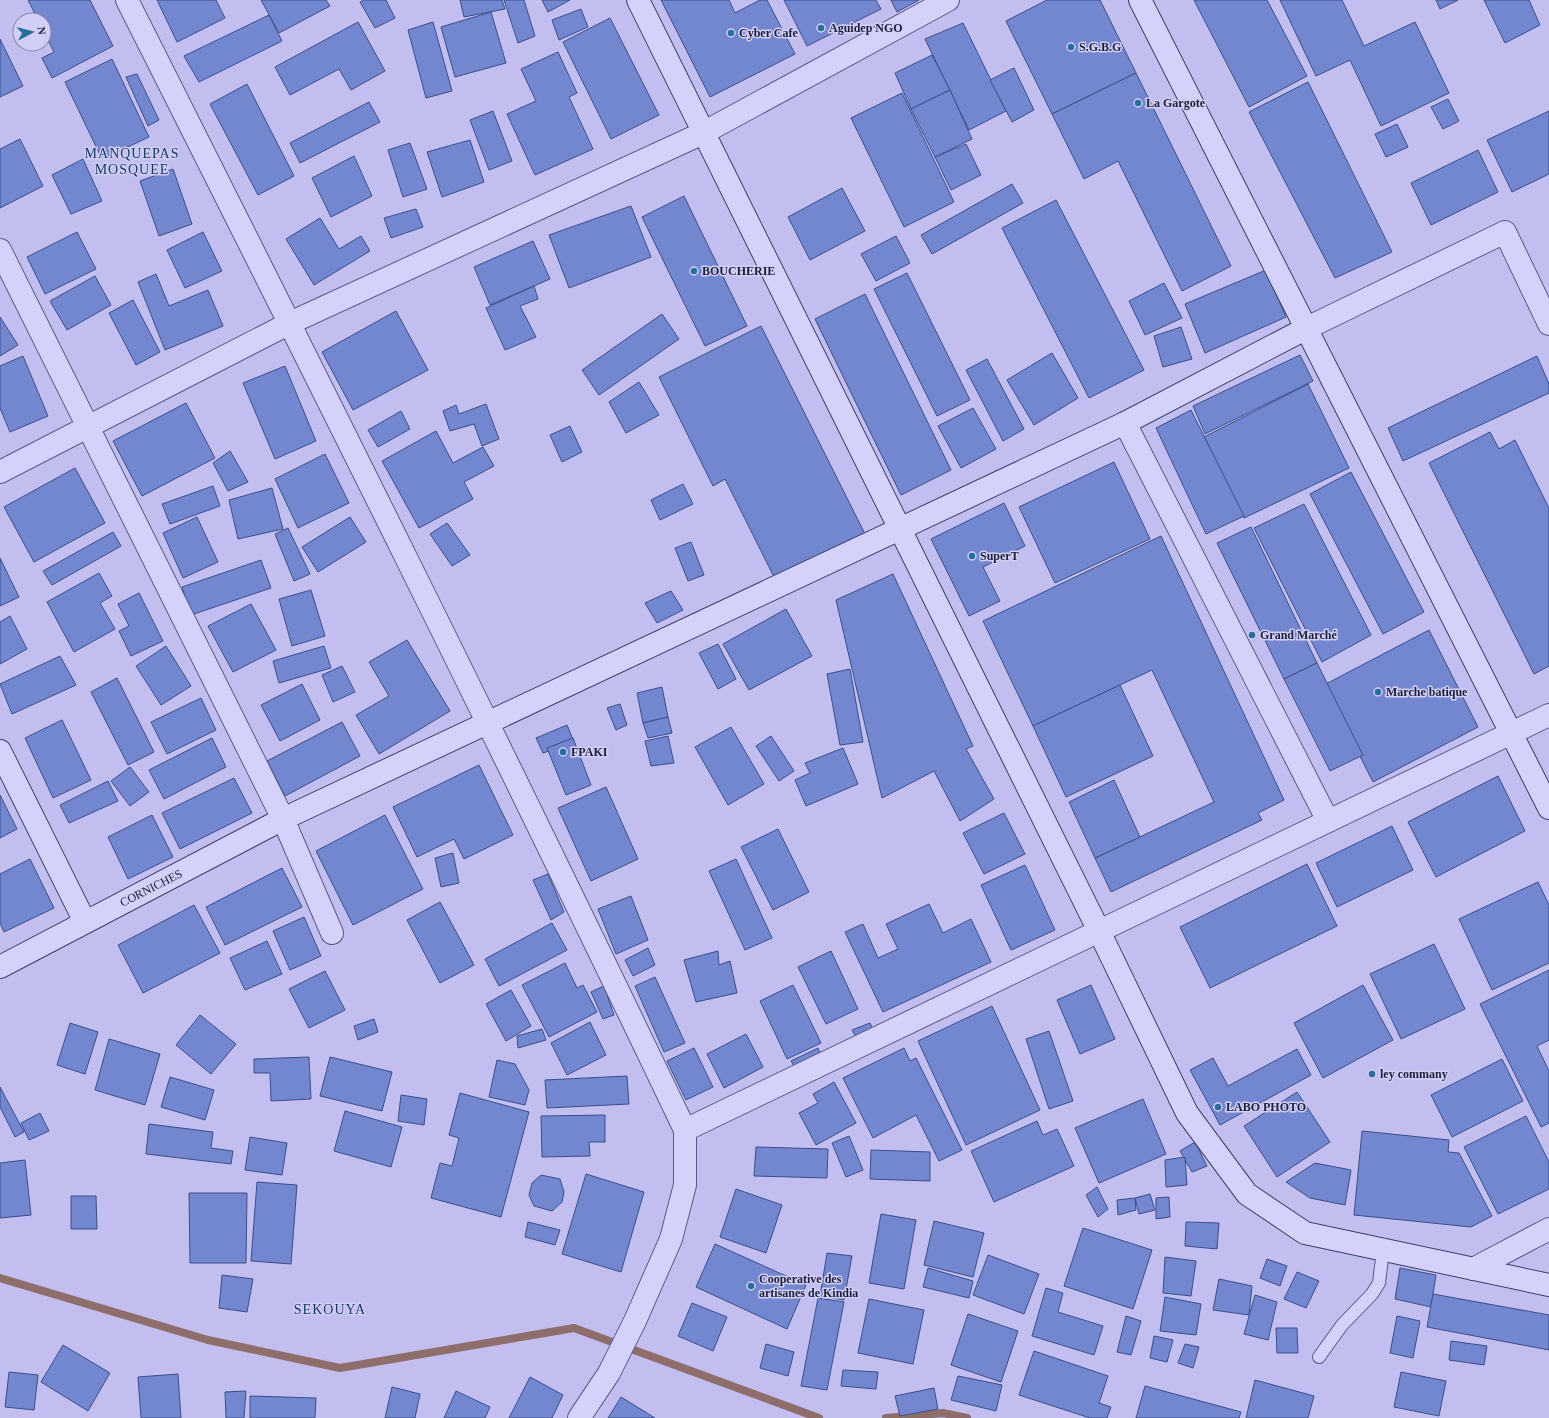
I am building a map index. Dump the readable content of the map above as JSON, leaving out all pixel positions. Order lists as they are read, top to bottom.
{
  "streets": {
    "street": ["CORNICHES"]
  },
  "districts": ["MANQUEPAS MOSQUEE", "SEKOUYA"],
  "places": [
    "Aguidep NGO",
    "Cyber Cafe",
    "S.G.B.G",
    "La Gargote",
    "BOUCHERIE",
    "SuperT",
    "Grand Marché",
    "Marche batique",
    "FPAKI",
    "ley commany",
    "LABO PHOTO",
    "Cooperative des artisanes de Kindia"
  ],
  "north": "right"
}
